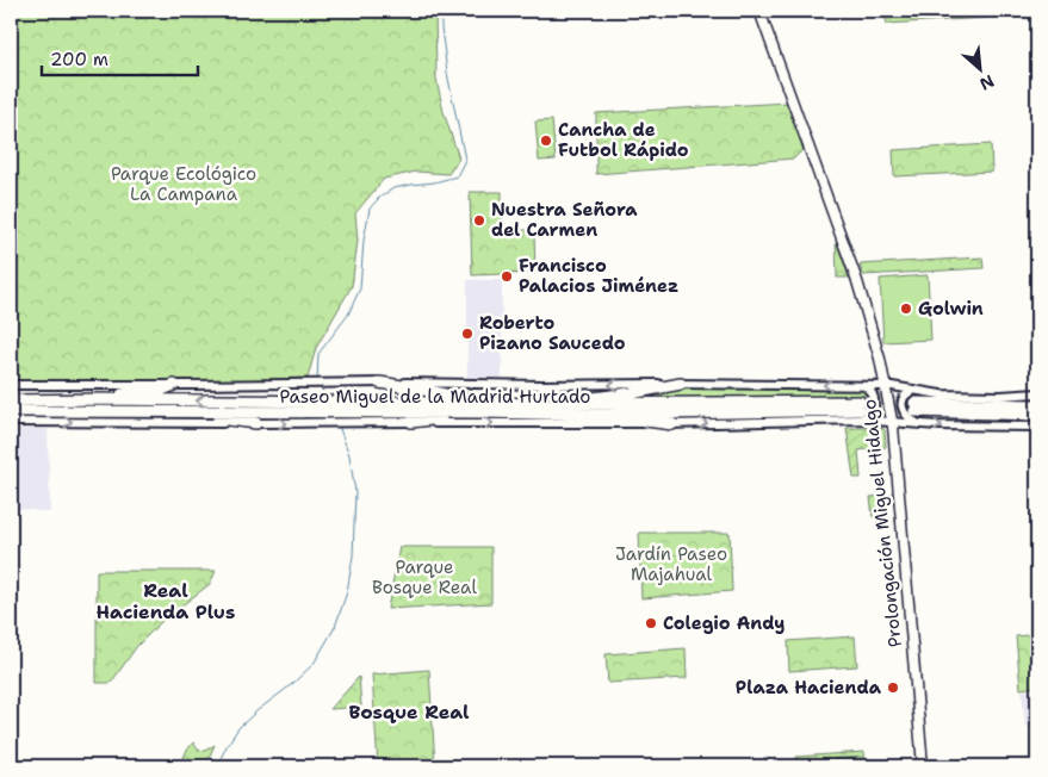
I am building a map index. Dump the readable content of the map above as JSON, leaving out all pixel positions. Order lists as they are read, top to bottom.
{
  "streets": {
    "highway": ["Paseo Miguel de la Madrid Hurtado"],
    "main road": ["Prolongación Miguel Hidalgo"]
  },
  "districts": ["Real Hacienda Plus", "Bosque Real"],
  "parks": ["Parque Ecológico La Campana", "Jardín Paseo Majahual", "Parque Bosque Real"],
  "places": [
    "Cancha de Futbol Rápido",
    "Nuestra Señora del Carmen",
    "Francisco Palacios Jiménez",
    "Golwin",
    "Roberto Pizano Saucedo",
    "Colegio Andy",
    "Plaza Hacienda"
  ],
  "scale_bar": "200 m",
  "north": "bottom right"
}
